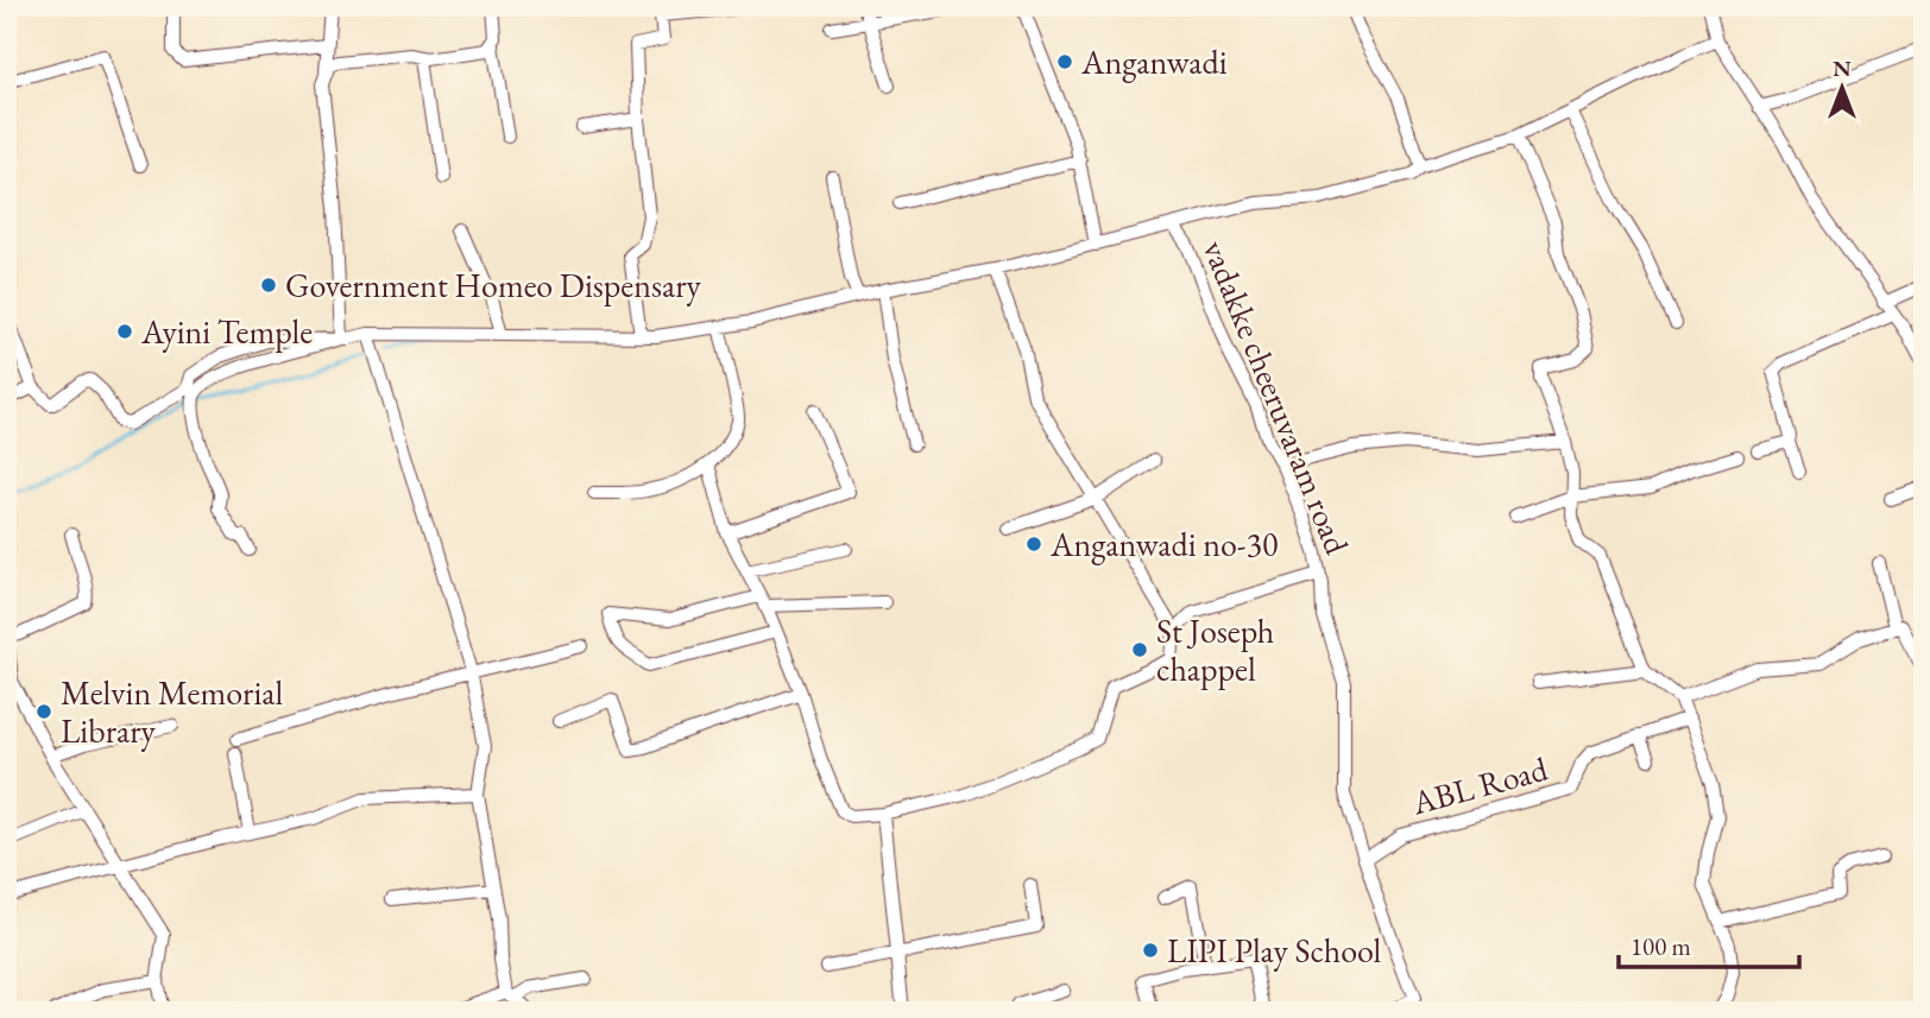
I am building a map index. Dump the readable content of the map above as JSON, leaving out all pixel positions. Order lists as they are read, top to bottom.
{
  "streets": {
    "street": ["vadakke cheeruvaram road", "ABL Road"]
  },
  "crossings": [
    ["vadakke cheeruvaram road", "ABL Road"]
  ],
  "places": [
    "Anganwadi",
    "Government Homeo Dispensary",
    "Ayini Temple",
    "Anganwadi no-30",
    "St Joseph chappel",
    "Melvin Memorial Library",
    "LIPI Play School"
  ],
  "scale_bar": "100 m",
  "north": "top"
}
